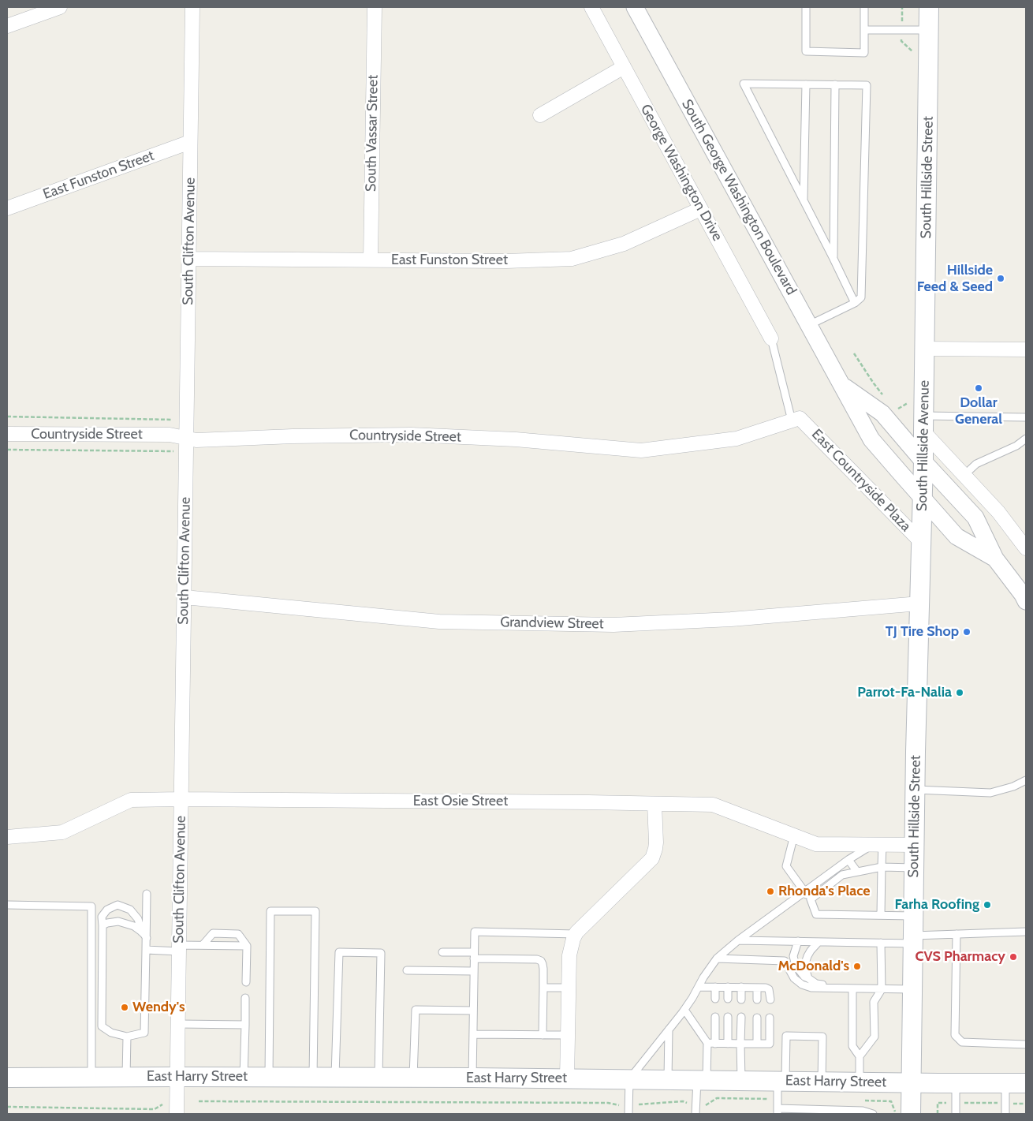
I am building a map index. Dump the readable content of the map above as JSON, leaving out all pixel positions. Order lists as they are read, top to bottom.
{
  "streets": {
    "main road": ["South Hillside Street", "South Hillside Avenue", "East Harry Street"],
    "street": [
      "South Vassar Street",
      "George Washington Drive",
      "East Funston Street",
      "South George Washington Boulevard",
      "South Clifton Avenue",
      "Countryside Street",
      "East Countryside Plaza",
      "Grandview Street",
      "East Osie Street"
    ]
  },
  "crossings": [
    ["South Vassar Street", "East Funston Street"],
    ["George Washington Drive", "East Funston Street"],
    ["East Funston Street", "South Clifton Avenue"],
    ["South Hillside Street", "South Hillside Avenue"],
    ["South Hillside Street", "East Countryside Plaza"],
    ["South Hillside Street", "Grandview Street"],
    ["South Hillside Street", "East Osie Street"],
    ["South Hillside Street", "East Harry Street"],
    ["South George Washington Boulevard", "South Hillside Avenue"],
    ["South Clifton Avenue", "Countryside Street"],
    ["South Clifton Avenue", "Grandview Street"],
    ["South Clifton Avenue", "East Osie Street"],
    ["South Clifton Avenue", "East Harry Street"],
    ["Countryside Street", "East Countryside Plaza"],
    ["South Hillside Avenue", "East Countryside Plaza"]
  ],
  "places": [
    "Hillside Feed & Seed",
    "Dollar General",
    "TJ Tire Shop",
    "Parrot-Fa-Nalia",
    "Rhonda's Place",
    "Farha Roofing",
    "CVS Pharmacy",
    "McDonald's",
    "Wendy's"
  ]
}
